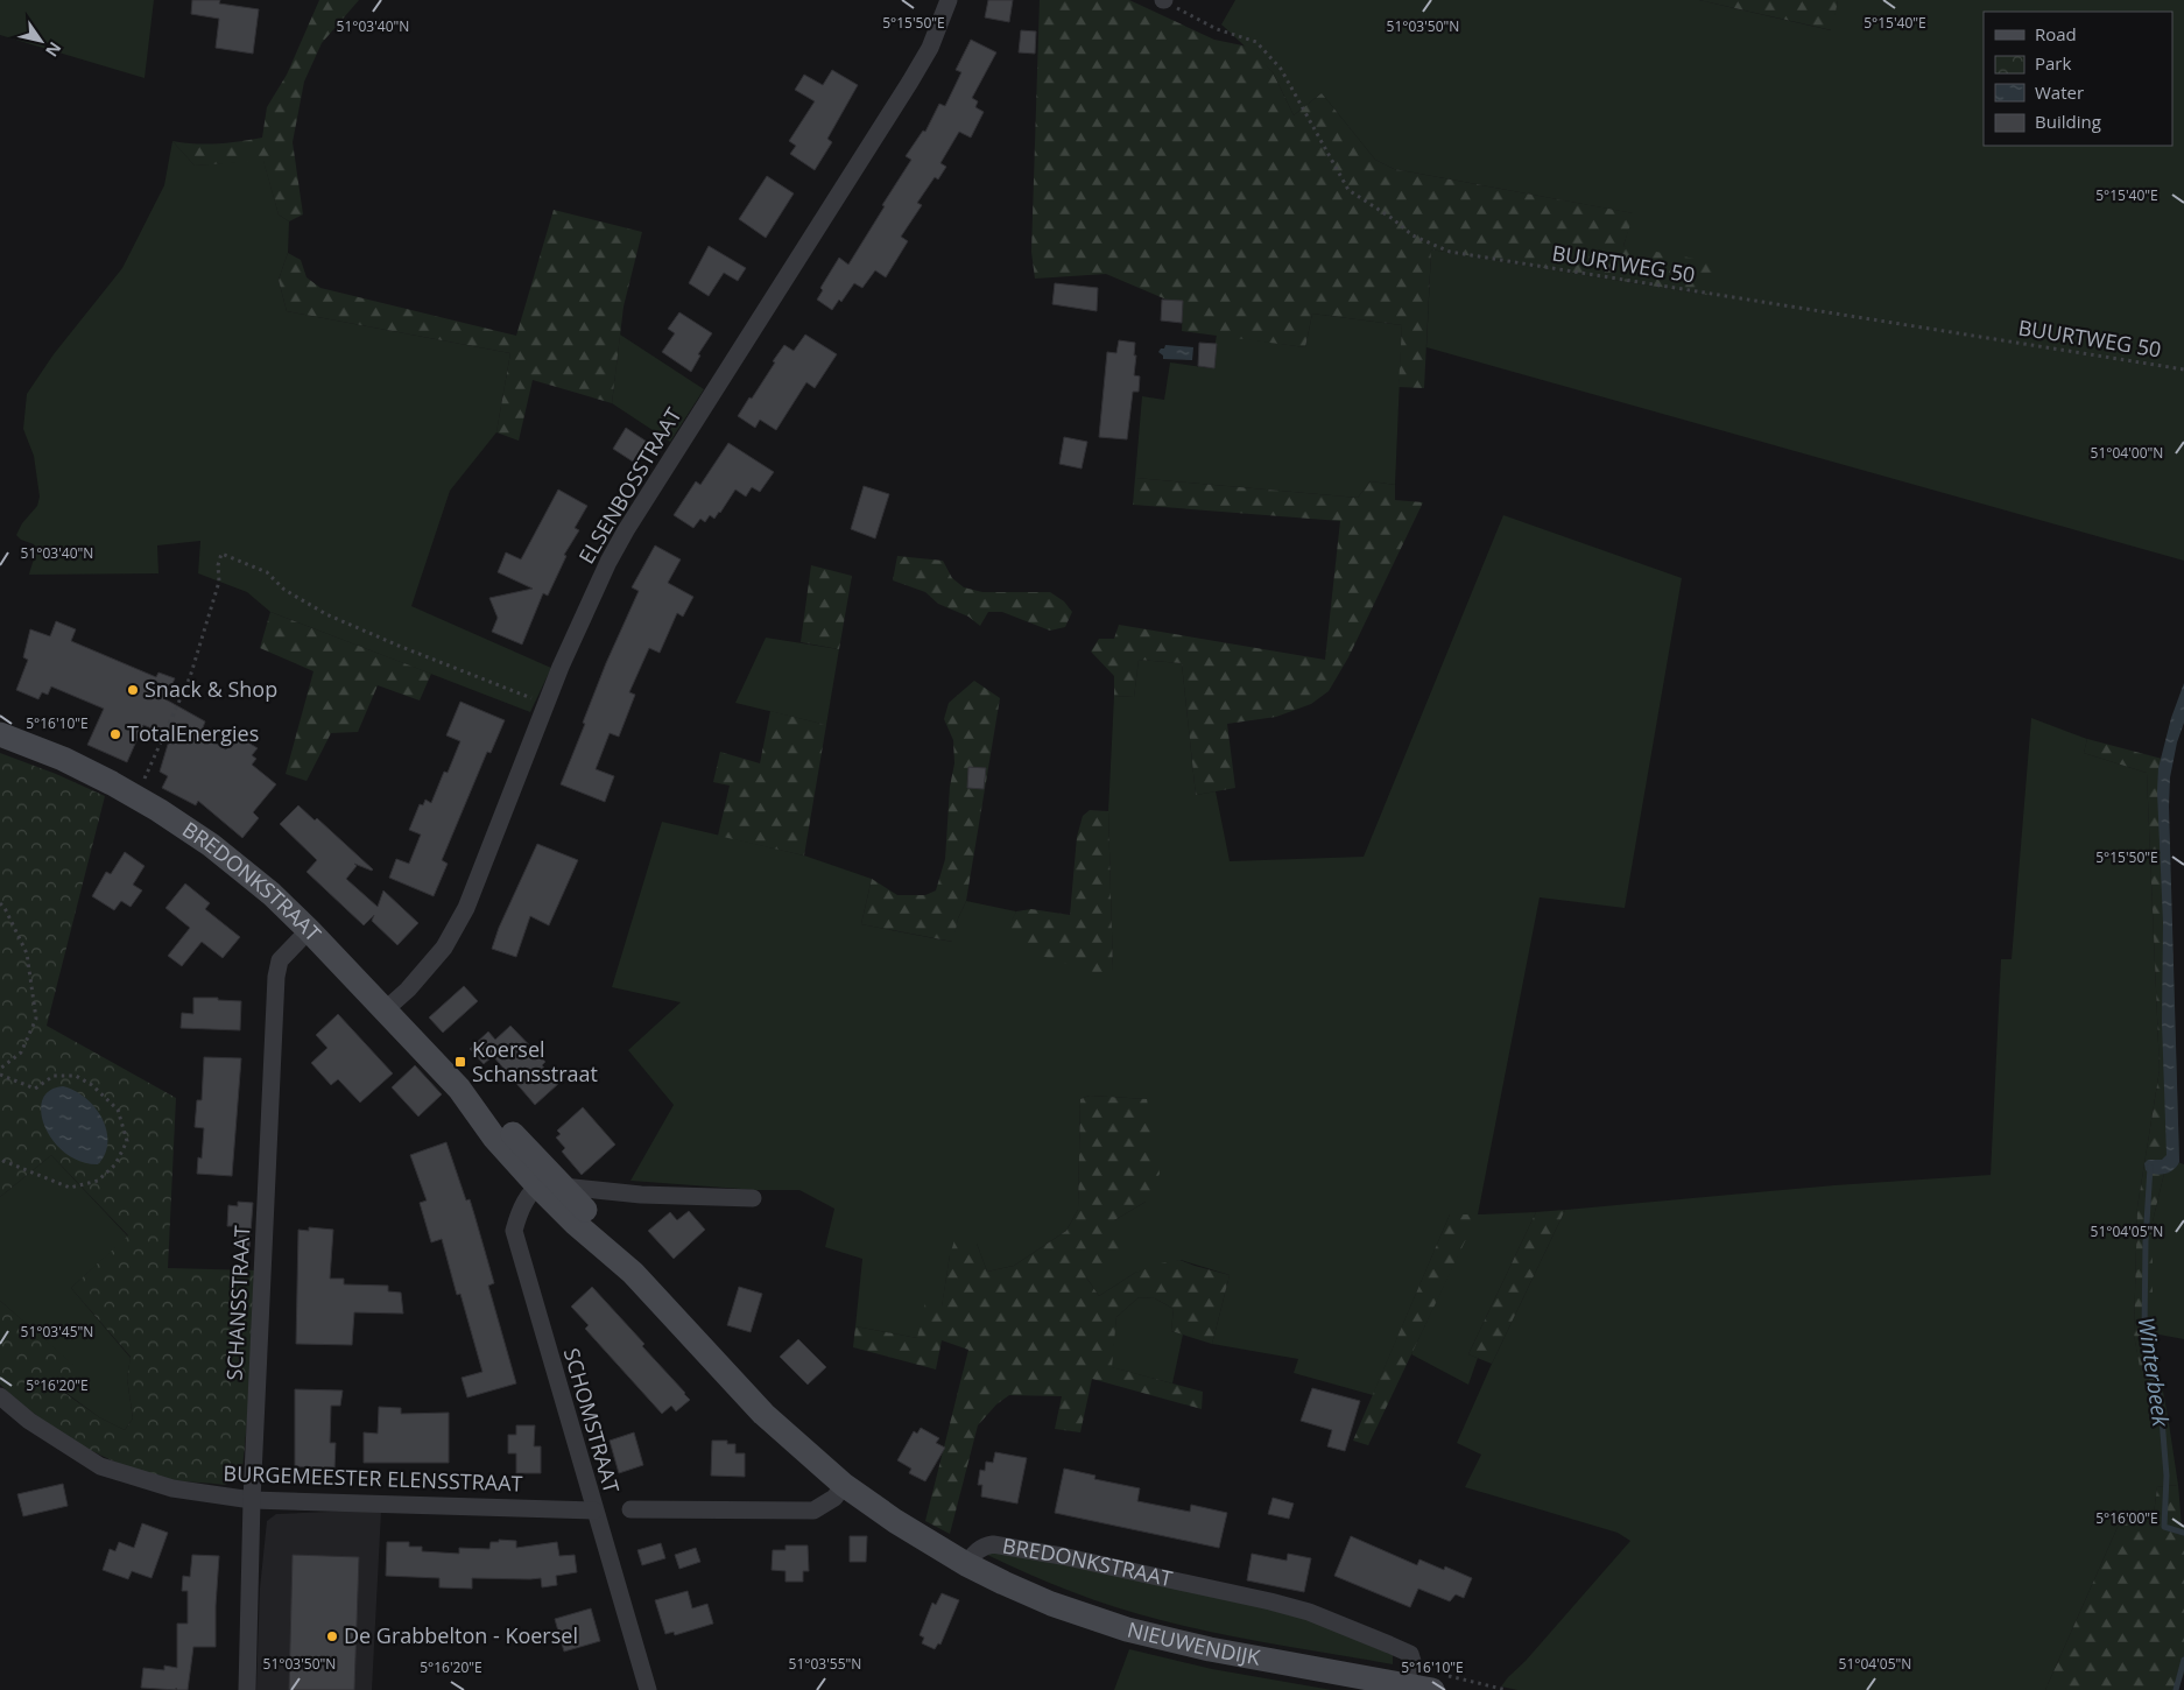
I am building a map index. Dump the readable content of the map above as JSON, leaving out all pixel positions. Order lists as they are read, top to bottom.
{
  "streets": {
    "street": [
      "ELSENBOSSTRAAT",
      "BREDONKSTRAAT",
      "SCHANSSTRAAT",
      "SCHOMSTRAAT",
      "BURGEMEESTER ELENSSTRAAT",
      "NIEUWENDIJK"
    ],
    "path": ["BUURTWEG 50"]
  },
  "crossings": [
    ["ELSENBOSSTRAAT", "BREDONKSTRAAT"],
    ["BREDONKSTRAAT", "SCHANSSTRAAT"],
    ["BREDONKSTRAAT", "SCHOMSTRAAT"],
    ["BREDONKSTRAAT", "NIEUWENDIJK"],
    ["SCHANSSTRAAT", "BURGEMEESTER ELENSSTRAAT"],
    ["SCHOMSTRAAT", "BURGEMEESTER ELENSSTRAAT"]
  ],
  "water": ["Winterbeek"],
  "places": {
    "other": ["Snack & Shop", "TotalEnergies", "De Grabbelton - Koersel"],
    "transit": ["Koersel Schansstraat"]
  },
  "legend": [
    "Road",
    "Park",
    "Water",
    "Building"
  ],
  "north": "bottom right",
  "coordinates": [
    "5°15'40\"E",
    "5°15'50\"E",
    "51°03'40\"N",
    "51°03'50\"N",
    "51°04'00\"N",
    "5°16'10\"E",
    "51°04'05\"N",
    "51°03'45\"N",
    "5°16'20\"E",
    "5°16'00\"E",
    "51°03'55\"N"
  ]
}
